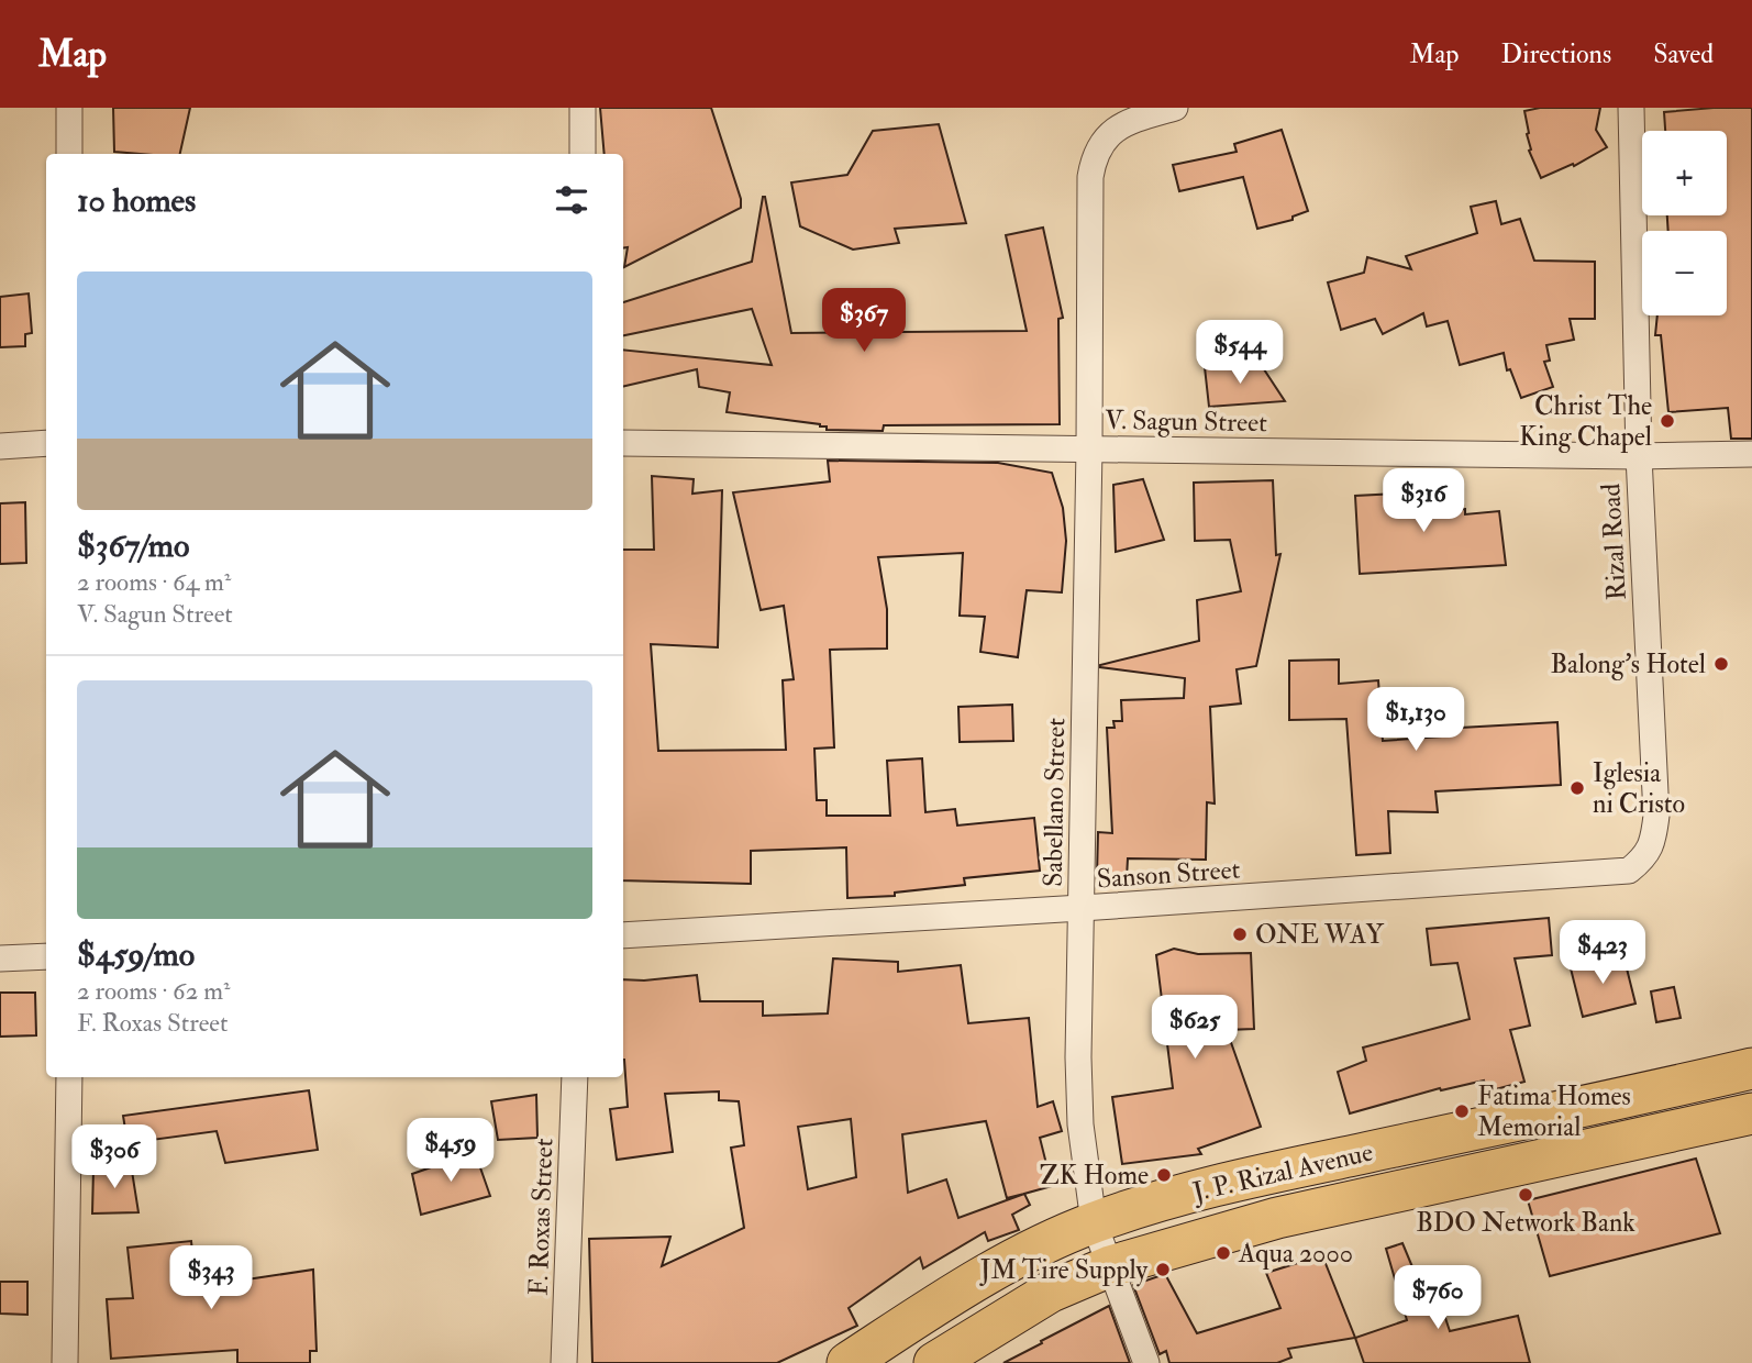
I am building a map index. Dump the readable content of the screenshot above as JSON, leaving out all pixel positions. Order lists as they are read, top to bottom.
{
  "streets": {
    "main road": ["J. P. Rizal Avenue"],
    "street": [
      "V. Sagun Street",
      "Rizal Road",
      "Sabellano Street",
      "Sanson Street",
      "F. Roxas Street"
    ]
  },
  "crossings": [
    ["V. Sagun Street", "Rizal Road"],
    ["V. Sagun Street", "Sabellano Street"],
    ["Rizal Road", "Sanson Street"],
    ["Sabellano Street", "Sanson Street"],
    ["Sabellano Street", "J. P. Rizal Avenue"]
  ],
  "places": [
    "Christ The King Chapel",
    "Balong's Hotel",
    "Iglesia ni Cristo",
    "ONE WAY",
    "Fatima Homes Memorial",
    "ZK Home",
    "BDO Network Bank",
    "Aqua 2000",
    "JM Tire Supply"
  ],
  "page": {
    "header": "Map",
    "nav": ["Map", "Directions", "Saved"],
    "map_buttons": ["+", "−"],
    "heading": "10 homes",
    "list": [
      {
        "name": "$367/mo",
        "note": "2 rooms · 64 m² · V. Sagun Street"
      },
      {
        "name": "$459/mo",
        "note": "2 rooms · 62 m² · F. Roxas Street"
      }
    ],
    "price": [
      "$367",
      "$544",
      "$316",
      "$1,130",
      "$423",
      "$625",
      "$459",
      "$306",
      "$343",
      "$760"
    ]
  }
}
